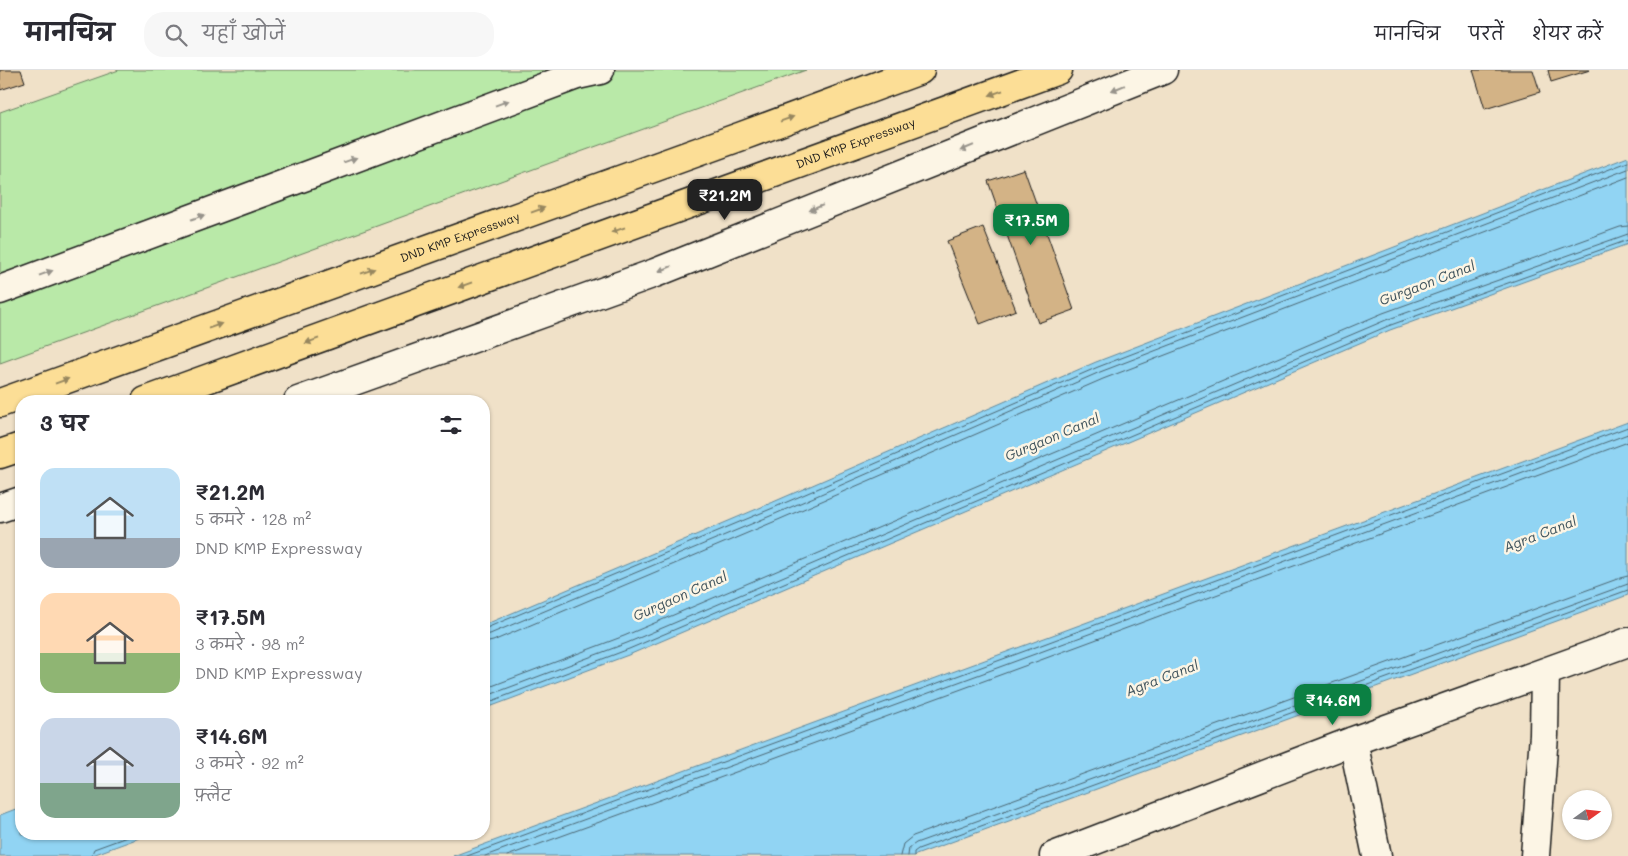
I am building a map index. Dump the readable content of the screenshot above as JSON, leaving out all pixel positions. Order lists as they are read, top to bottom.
{
  "streets": {
    "highway": ["DND KMP Expressway"]
  },
  "water": ["Gurgaon Canal", "Agra Canal"],
  "north": "right",
  "page": {
    "header": "मानचित्र",
    "search": "यहाँ खोजें",
    "nav": ["मानचित्र", "परतें", "शेयर करें"],
    "price": ["₹21.2M", "₹17.5M", "₹14.6M"],
    "heading": "3 घर",
    "list": [
      {
        "name": "₹21.2M",
        "note": "5 कमरे · 128 m² · DND KMP Expressway"
      },
      {
        "name": "₹17.5M",
        "note": "3 कमरे · 98 m² · DND KMP Expressway"
      },
      {
        "name": "₹14.6M",
        "note": "3 कमरे · 92 m² · फ़्लैट"
      }
    ]
  }
}
